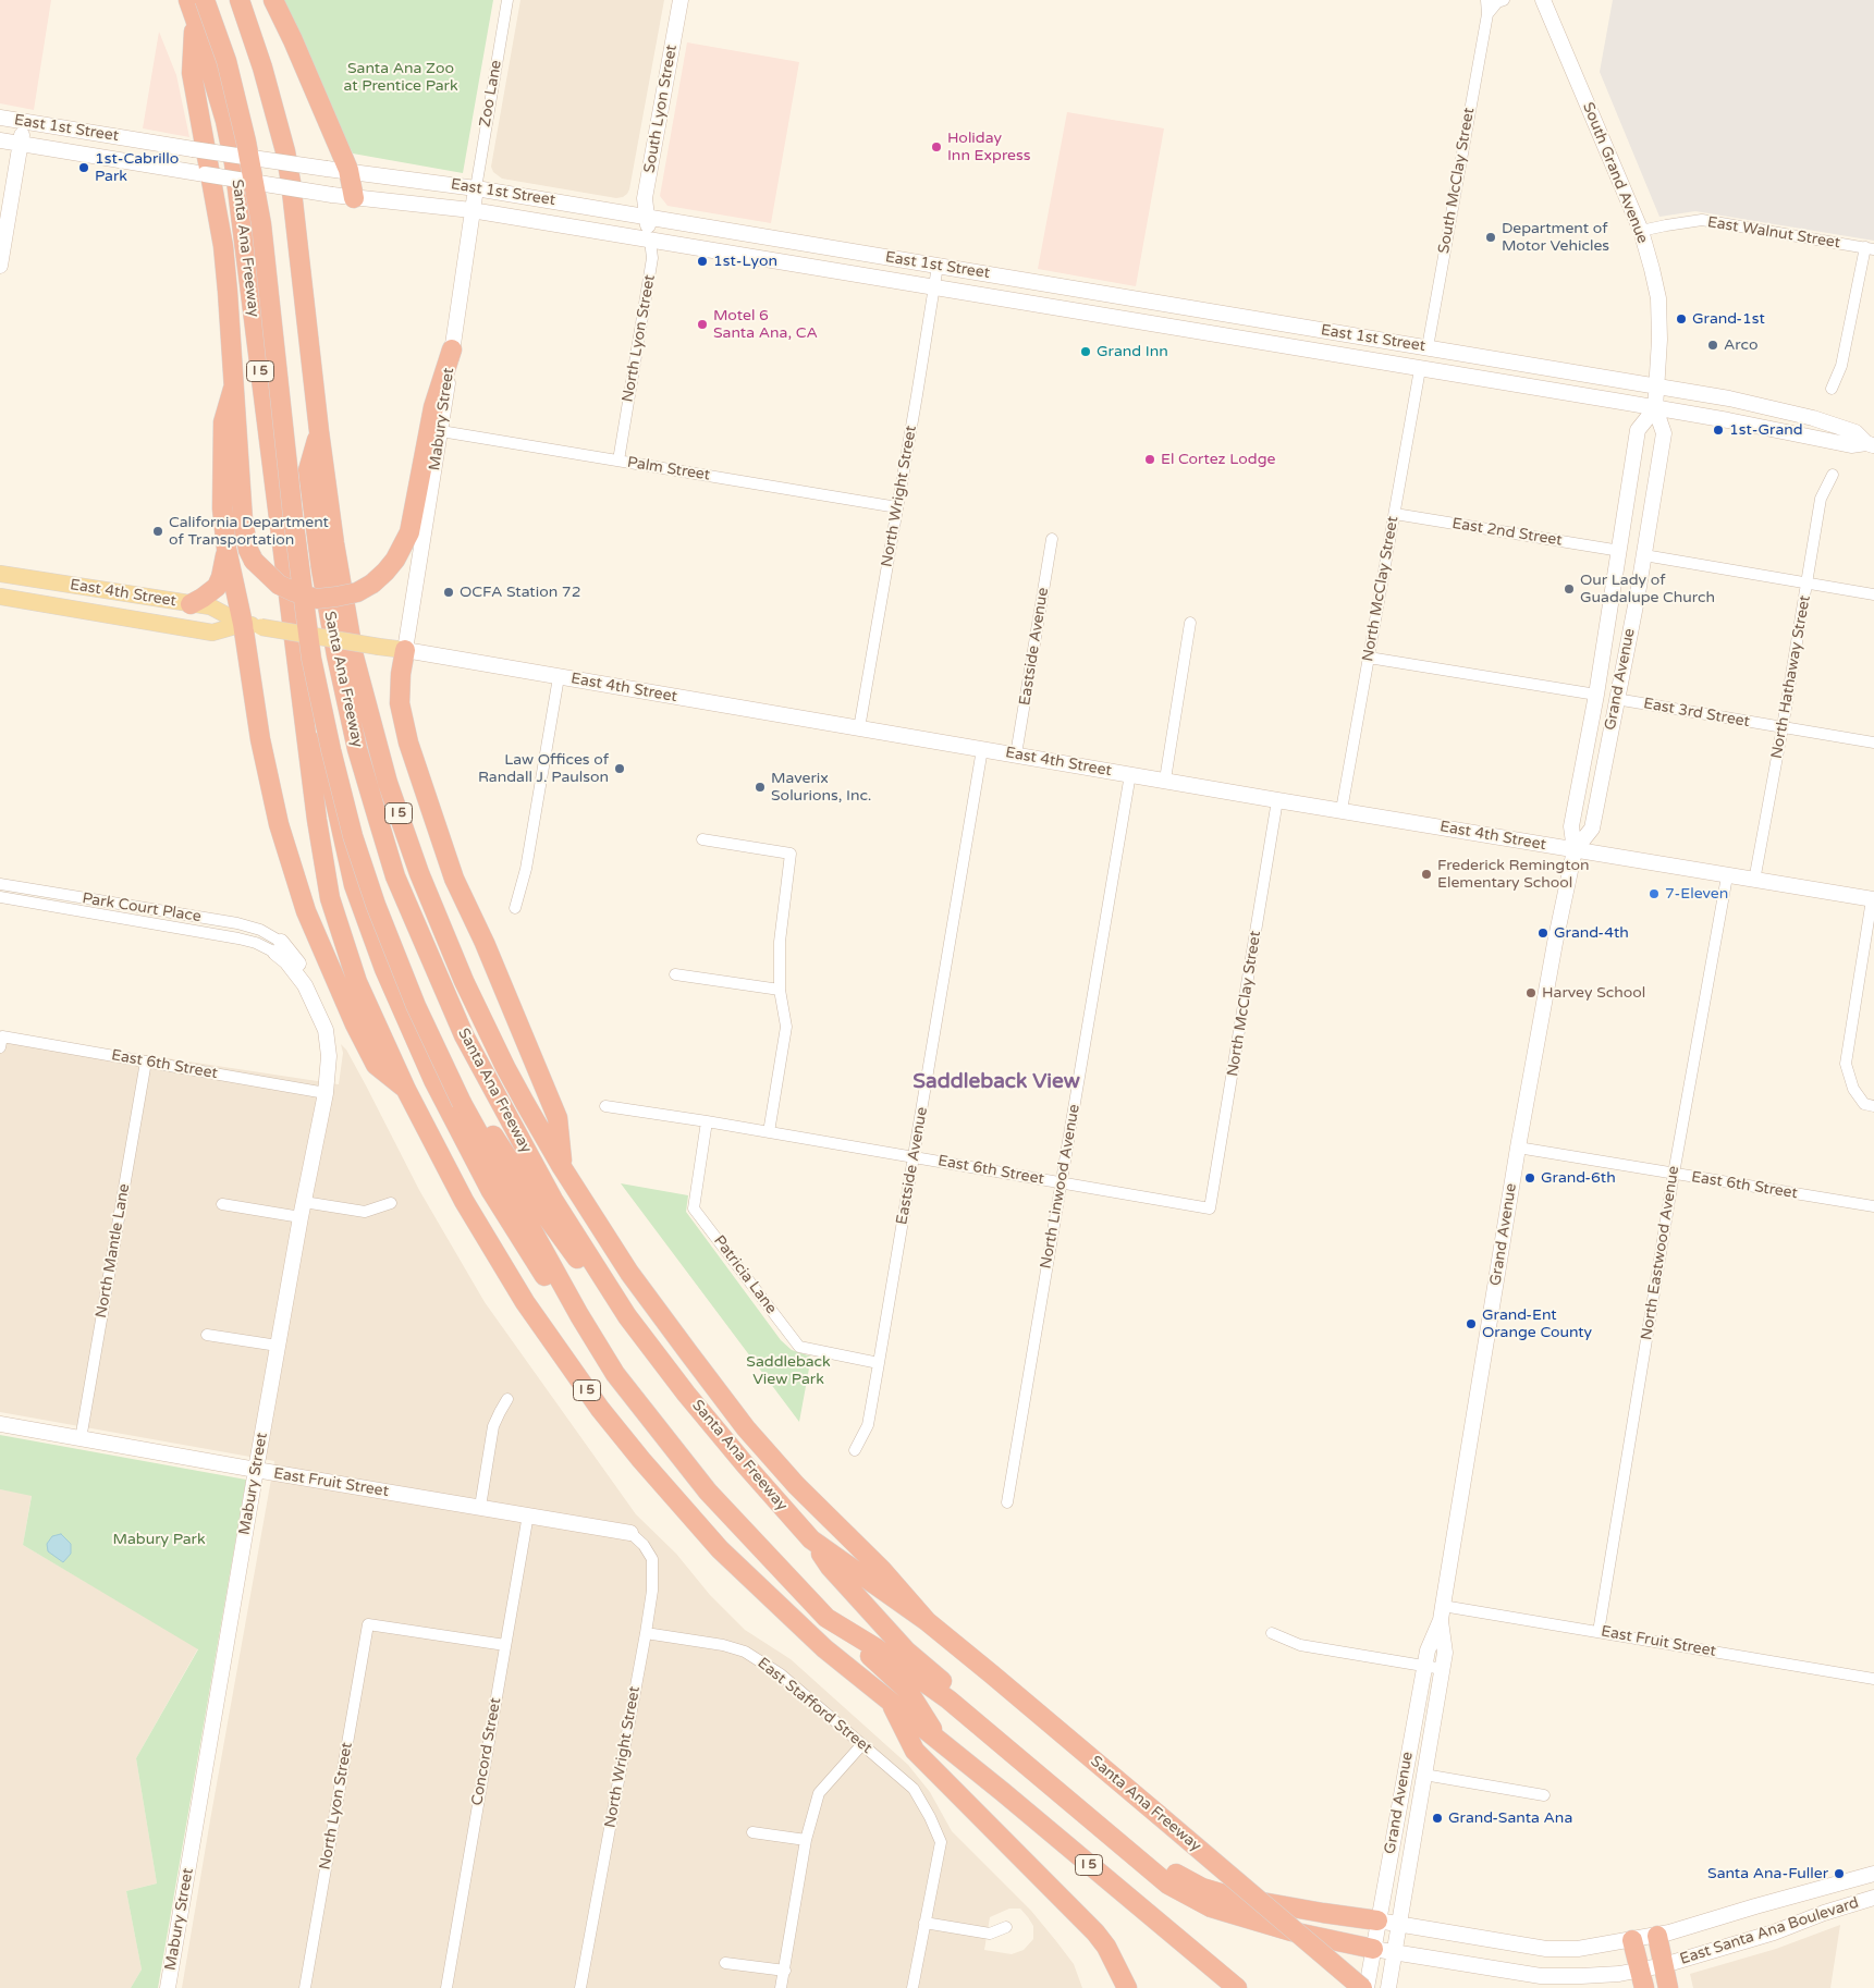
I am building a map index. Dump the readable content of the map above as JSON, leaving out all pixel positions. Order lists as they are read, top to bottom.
{
  "streets": {
    "highway": ["Santa Ana Freeway", "I 5"],
    "main road": [
      "South Lyon Street",
      "East 1st Street",
      "South Grand Avenue",
      "North Lyon Street",
      "Mabury Street",
      "East 4th Street",
      "Grand Avenue",
      "East Fruit Street",
      "East Santa Ana Boulevard"
    ],
    "street": [
      "Zoo Lane",
      "South McClay Street",
      "East Walnut Street",
      "Palm Street",
      "North Wright Street",
      "East 2nd Street",
      "North McClay Street",
      "Eastside Avenue",
      "North Hathaway Street",
      "East 3rd Street",
      "Park Court Place",
      "East 6th Street",
      "North Linwood Avenue",
      "North Mantle Lane",
      "North Eastwood Avenue",
      "Patricia Lane",
      "East Stafford Street",
      "Concord Street"
    ]
  },
  "crossings": [
    ["Zoo Lane", "East 1st Street"],
    ["Zoo Lane", "Mabury Street"],
    ["South Lyon Street", "East 1st Street"],
    ["South Lyon Street", "North Lyon Street"],
    ["East 1st Street", "South Grand Avenue"],
    ["East 1st Street", "South McClay Street"],
    ["East 1st Street", "North Lyon Street"],
    ["East 1st Street", "Mabury Street"],
    ["East 1st Street", "North Wright Street"],
    ["East 1st Street", "North McClay Street"],
    ["East 1st Street", "Grand Avenue"],
    ["South Grand Avenue", "East Walnut Street"],
    ["South Grand Avenue", "Grand Avenue"],
    ["Santa Ana Freeway", "I 5"],
    ["North Lyon Street", "Palm Street"],
    ["North Lyon Street", "Concord Street"],
    ["Mabury Street", "Palm Street"],
    ["Mabury Street", "East 4th Street"],
    ["Mabury Street", "Park Court Place"],
    ["Mabury Street", "East 6th Street"],
    ["Mabury Street", "East Fruit Street"],
    ["Palm Street", "North Wright Street"],
    ["North Wright Street", "East 4th Street"],
    ["North Wright Street", "East Fruit Street"],
    ["North Wright Street", "East Stafford Street"],
    ["East 2nd Street", "North McClay Street"],
    ["East 2nd Street", "Grand Avenue"],
    ["North McClay Street", "East 4th Street"],
    ["North McClay Street", "East 6th Street"],
    ["East 4th Street", "Eastside Avenue"],
    ["East 4th Street", "North Hathaway Street"],
    ["East 4th Street", "Grand Avenue"],
    ["East 4th Street", "North Linwood Avenue"],
    ["East 4th Street", "North Eastwood Avenue"],
    ["Eastside Avenue", "East 6th Street"],
    ["Eastside Avenue", "Patricia Lane"],
    ["North Hathaway Street", "East 3rd Street"],
    ["Grand Avenue", "East 3rd Street"],
    ["Grand Avenue", "East 6th Street"],
    ["Grand Avenue", "East Fruit Street"],
    ["Grand Avenue", "East Santa Ana Boulevard"],
    ["East 6th Street", "North Linwood Avenue"],
    ["East 6th Street", "North Mantle Lane"],
    ["East 6th Street", "North Eastwood Avenue"],
    ["East 6th Street", "Patricia Lane"],
    ["North Mantle Lane", "East Fruit Street"],
    ["North Eastwood Avenue", "East Fruit Street"],
    ["East Fruit Street", "Concord Street"]
  ],
  "districts": ["Saddleback View"],
  "parks": ["Santa Ana Zoo at Prentice Park", "Saddleback View Park", "Mabury Park"],
  "places": [
    "Holiday Inn Express",
    "1st-Cabrillo Park",
    "Department of Motor Vehicles",
    "1st-Lyon",
    "Grand-1st",
    "Motel 6 Santa Ana, CA",
    "Arco",
    "Grand Inn",
    "1st-Grand",
    "El Cortez Lodge",
    "California Department of Transportation",
    "Our Lady of Guadalupe Church",
    "OCFA Station 72",
    "Law Offices of Randall J. Paulson",
    "Maverix Solurions, Inc.",
    "Frederick Remington Elementary School",
    "7-Eleven",
    "Grand-4th",
    "Harvey School",
    "Grand-6th",
    "Grand-Ent Orange County",
    "Grand-Santa Ana",
    "Santa Ana-Fuller"
  ]
}
